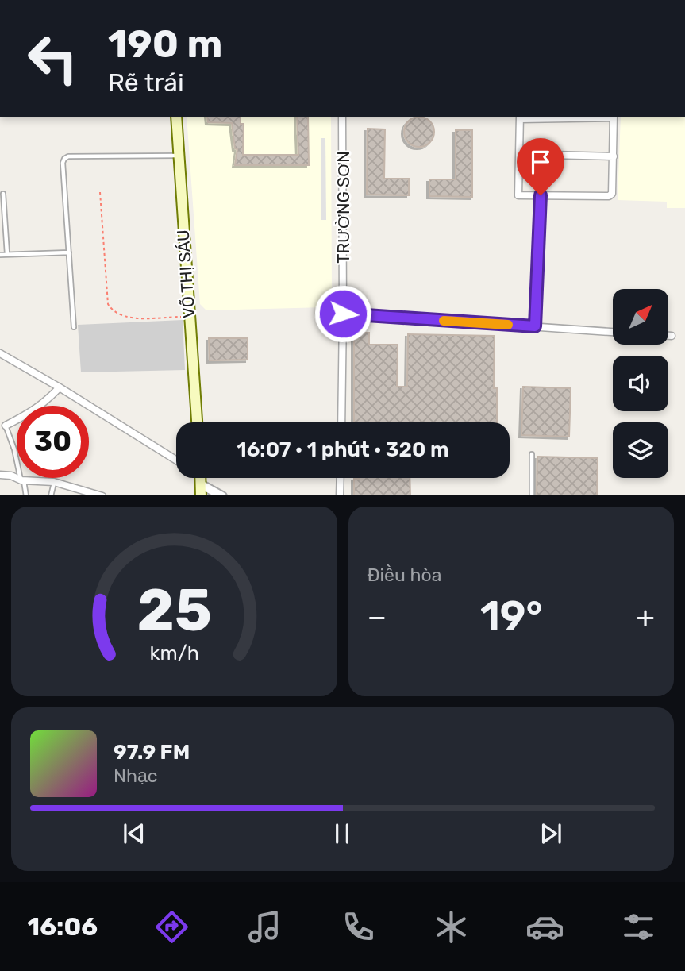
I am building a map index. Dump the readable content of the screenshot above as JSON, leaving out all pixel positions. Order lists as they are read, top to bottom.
{
  "streets": {
    "main road": ["VÕ THỊ SÁU"],
    "street": ["TRƯỜNG SƠN"]
  },
  "north": "top right",
  "page": {
    "turn": ["190 m", "Rẽ trái"],
    "limit": "30",
    "trip": "16:07 · 1 phút · 320 m",
    "tile": "Điều hòa",
    "heat": ["−", "19°", "+"],
    "song": ["97.9 FM", "Nhạc"],
    "tabs": "16:06",
    "gauge": ["25", "km/h"]
  }
}
